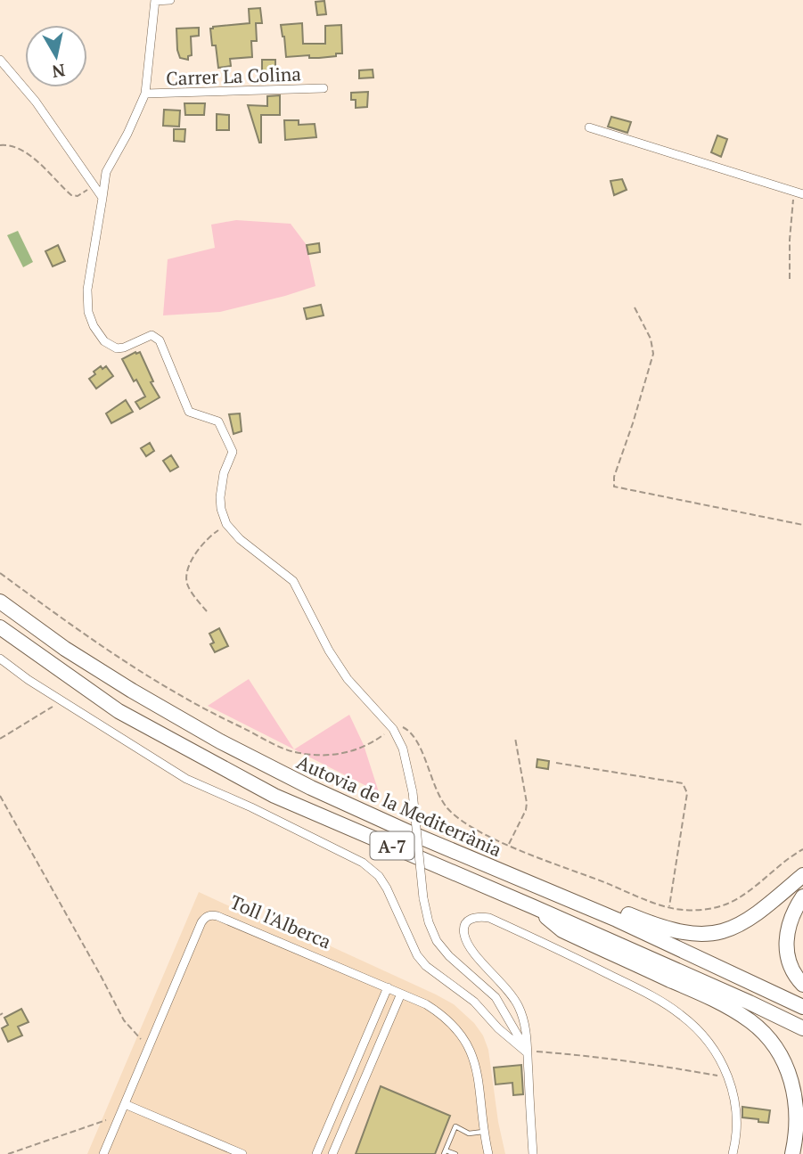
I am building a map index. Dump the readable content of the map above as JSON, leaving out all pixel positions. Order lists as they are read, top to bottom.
{
  "streets": {
    "highway": ["Autovia de la Mediterrània", "A-7"],
    "street": ["Carrer La Colina"]
  },
  "north": "bottom"
}
